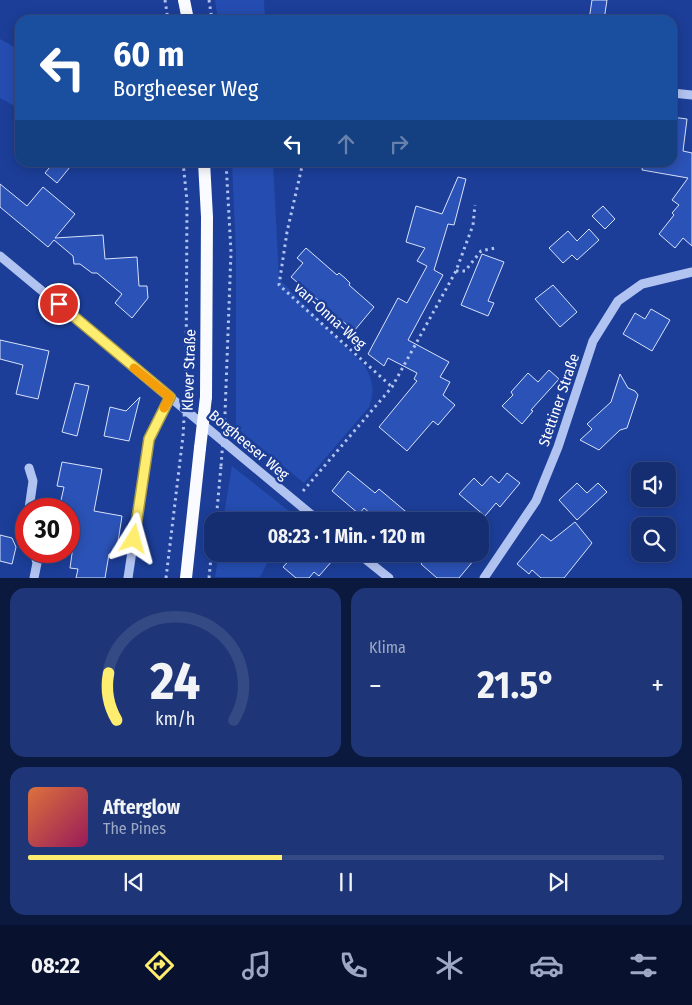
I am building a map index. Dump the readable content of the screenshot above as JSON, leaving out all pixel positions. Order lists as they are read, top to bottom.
{
  "streets": {
    "main road": ["Klever Straße"],
    "street": ["Stettiner Straße", "Borgheeser Weg"],
    "path": ["van-Onna-Weg"]
  },
  "page": {
    "turn": ["60 m", "Borgheeser Weg"],
    "limit": "30",
    "trip": "08:23 · 1 Min. · 120 m",
    "tile": "Klima",
    "heat": ["−", "21.5°", "+"],
    "song": ["Afterglow", "The Pines"],
    "tabs": "08:22",
    "gauge": ["24", "km/h"]
  }
}
